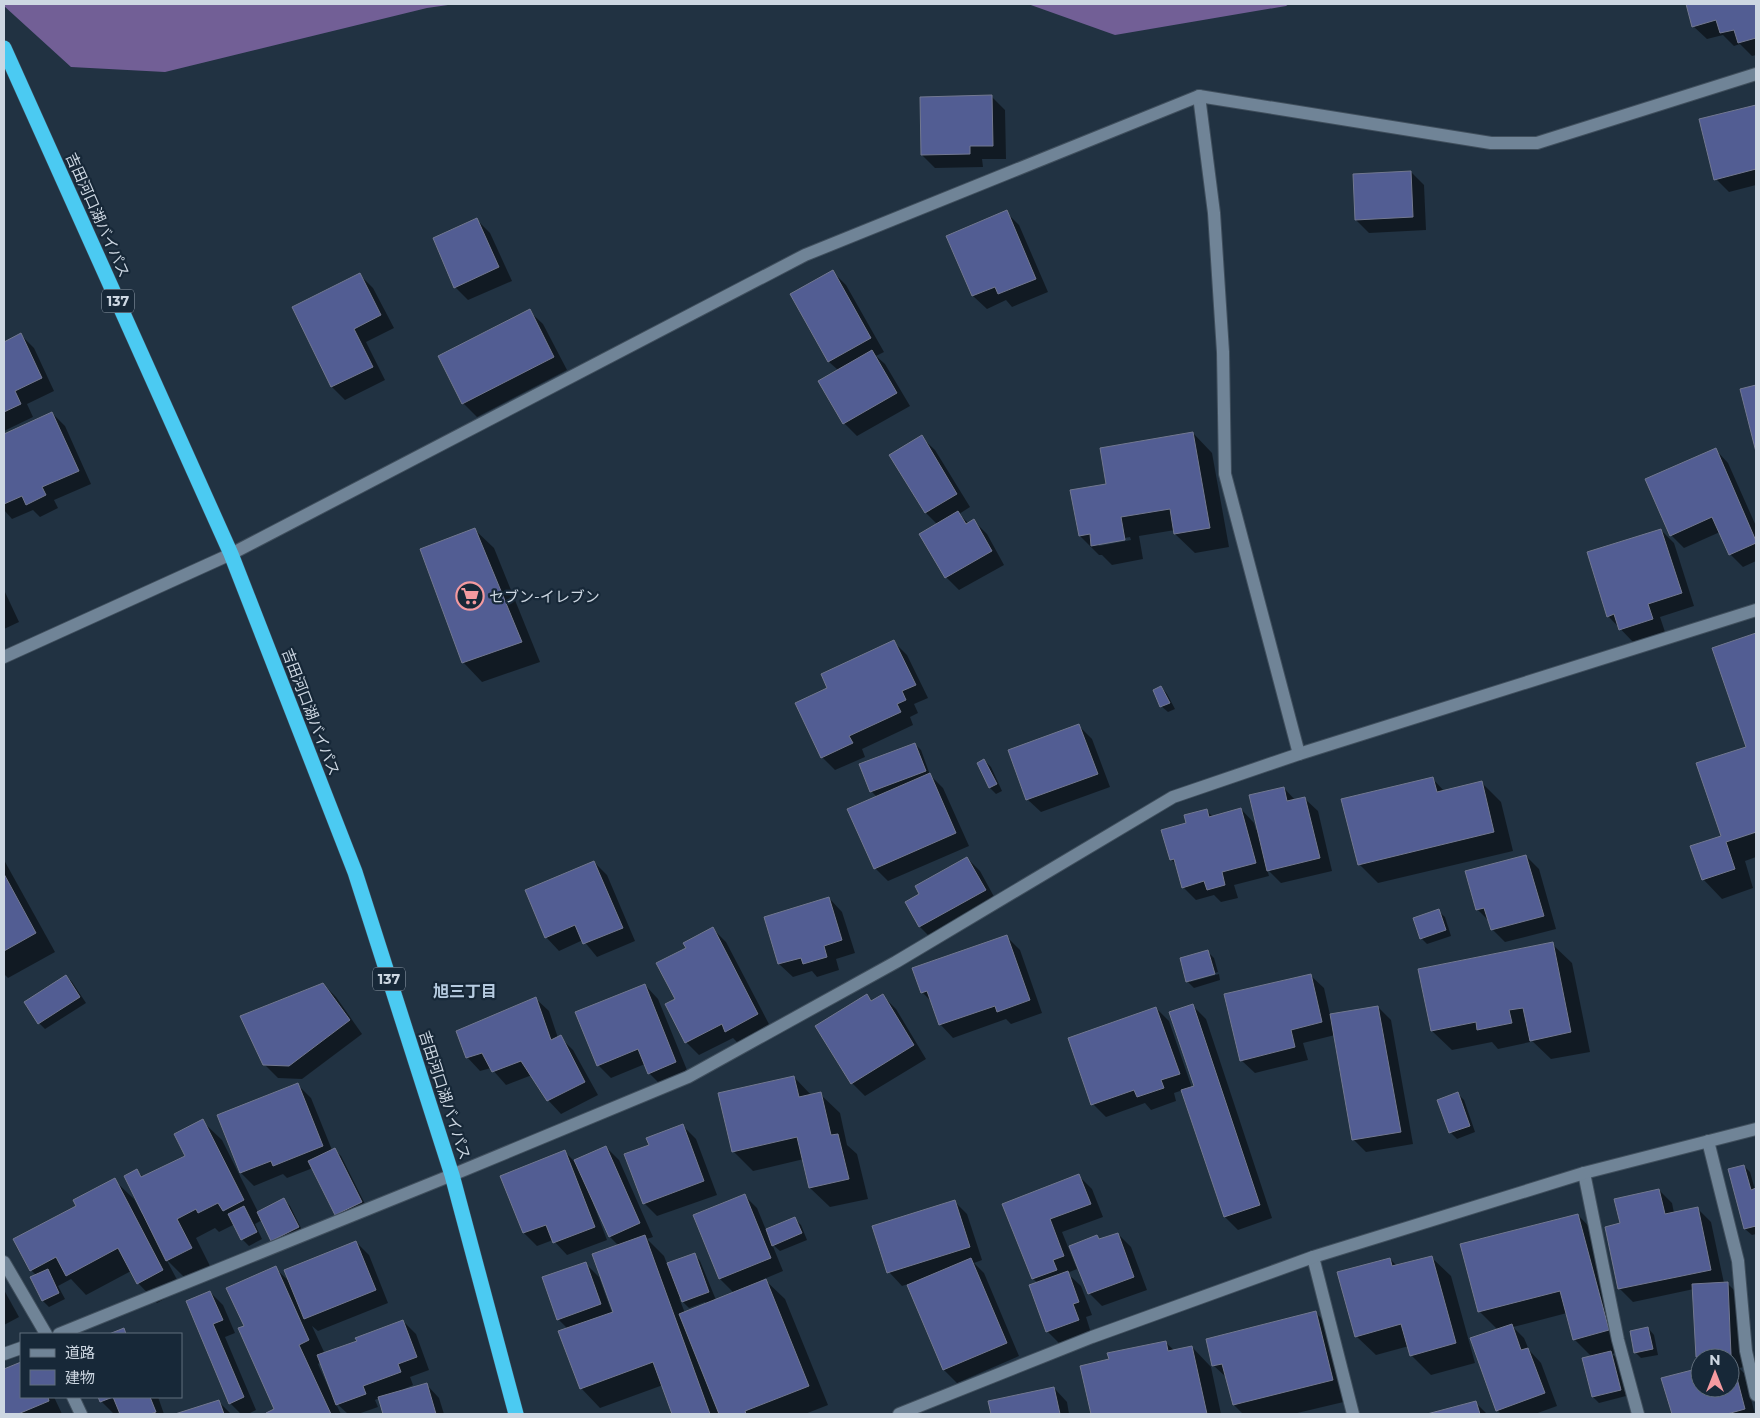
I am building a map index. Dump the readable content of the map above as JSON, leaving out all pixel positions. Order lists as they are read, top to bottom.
{
  "streets": {
    "highway": ["吉田河口湖バイパス", "137"]
  },
  "districts": ["旭三丁目"],
  "places": {
    "supermarket": ["セブン-イレブン"]
  },
  "legend": ["道路", "建物"],
  "north": "top"
}
